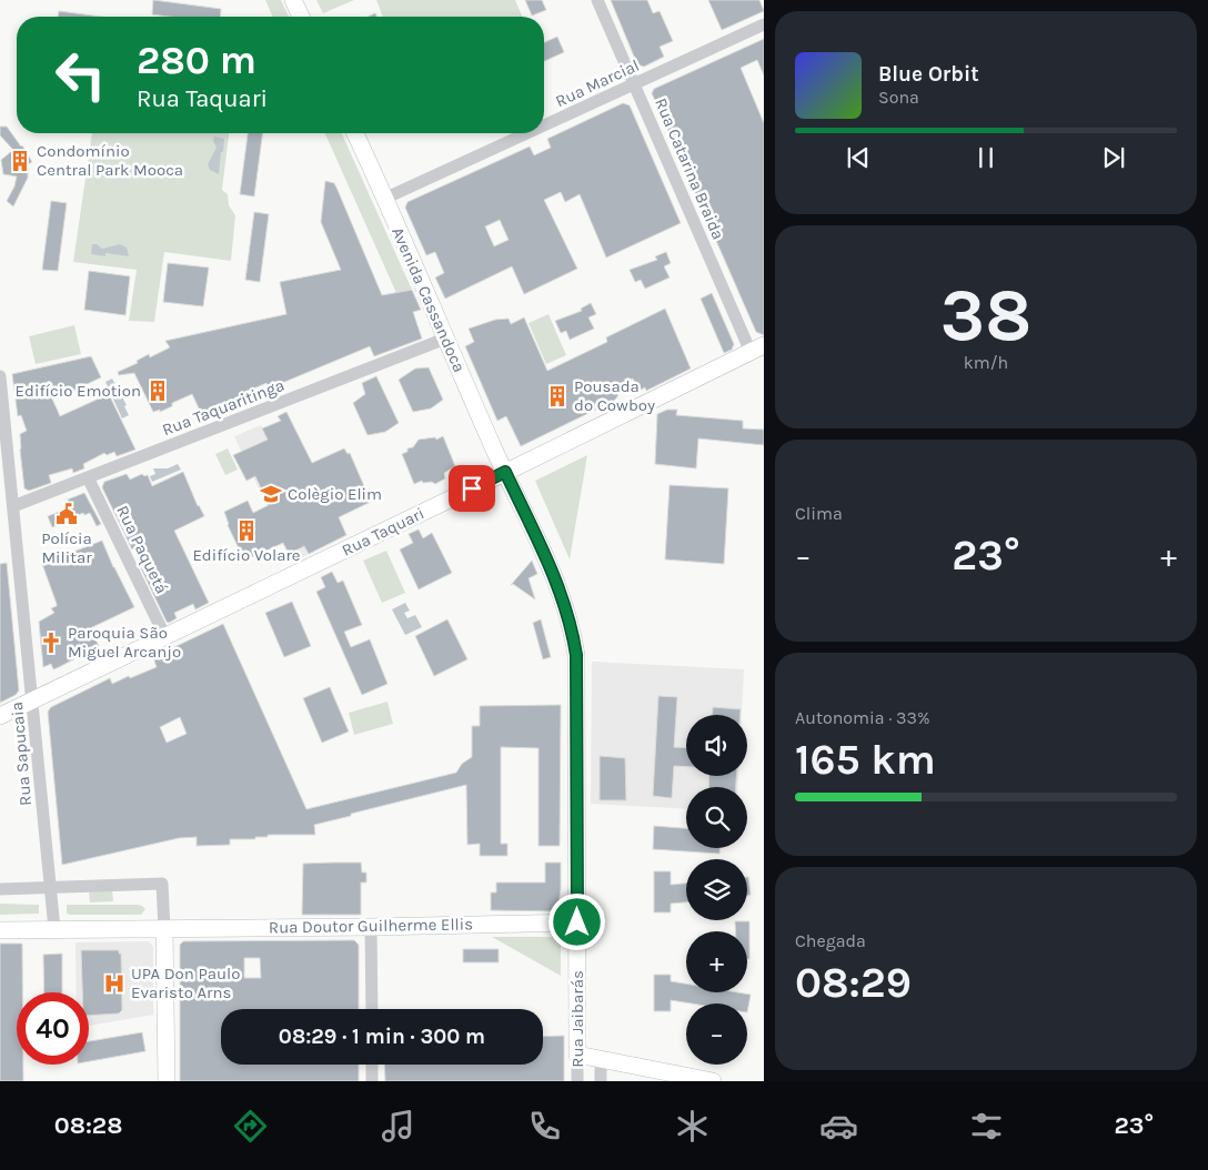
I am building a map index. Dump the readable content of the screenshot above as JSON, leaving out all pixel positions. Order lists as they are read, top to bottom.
{
  "streets": {
    "street": [
      "Rua Marcial",
      "Rua Catarina Braida",
      "Avenida Cassandoca",
      "Rua Taquaritinga",
      "Rua Taquari",
      "Rua Paquetá",
      "Rua Sapucaia",
      "Rua Doutor Guilherme Ellis",
      "Rua Jaibarás"
    ]
  },
  "crossings": [
    ["Rua Marcial", "Rua Catarina Braida"],
    ["Rua Marcial", "Avenida Cassandoca"],
    ["Rua Catarina Braida", "Rua Taquari"],
    ["Avenida Cassandoca", "Rua Taquaritinga"],
    ["Avenida Cassandoca", "Rua Taquari"],
    ["Avenida Cassandoca", "Rua Jaibarás"],
    ["Rua Taquaritinga", "Rua Paquetá"],
    ["Rua Taquaritinga", "Rua Sapucaia"],
    ["Rua Taquari", "Rua Paquetá"],
    ["Rua Taquari", "Rua Sapucaia"],
    ["Rua Taquari", "Rua Jaibarás"],
    ["Rua Sapucaia", "Rua Doutor Guilherme Ellis"],
    ["Rua Doutor Guilherme Ellis", "Rua Jaibarás"]
  ],
  "places": {
    "building": [
      "Condomínio Central Park Mooca",
      "Edifício Emotion",
      "Pousada do Cowboy",
      "Edifício Volare"
    ],
    "school or university": ["Colègio Elim"],
    "public building": ["Polícia Militar"],
    "church": ["Paroquia São Miguel Arcanjo"],
    "hospital": ["UPA Don Paulo Evaristo Arns"]
  },
  "page": {
    "turn": ["280 m", "Rua Taquari"],
    "song": ["Blue Orbit", "Sona"],
    "tile": [
      ["38", "km/h"],
      "Clima",
      ["Autonomia · 33%", "165 km"],
      ["Chegada", "08:29"]
    ],
    "heat": ["−", "23°", "+"],
    "map_buttons": ["+", "−"],
    "limit": "40",
    "trip": "08:29 · 1 min · 300 m",
    "tabs": ["08:28", "23°"]
  }
}
